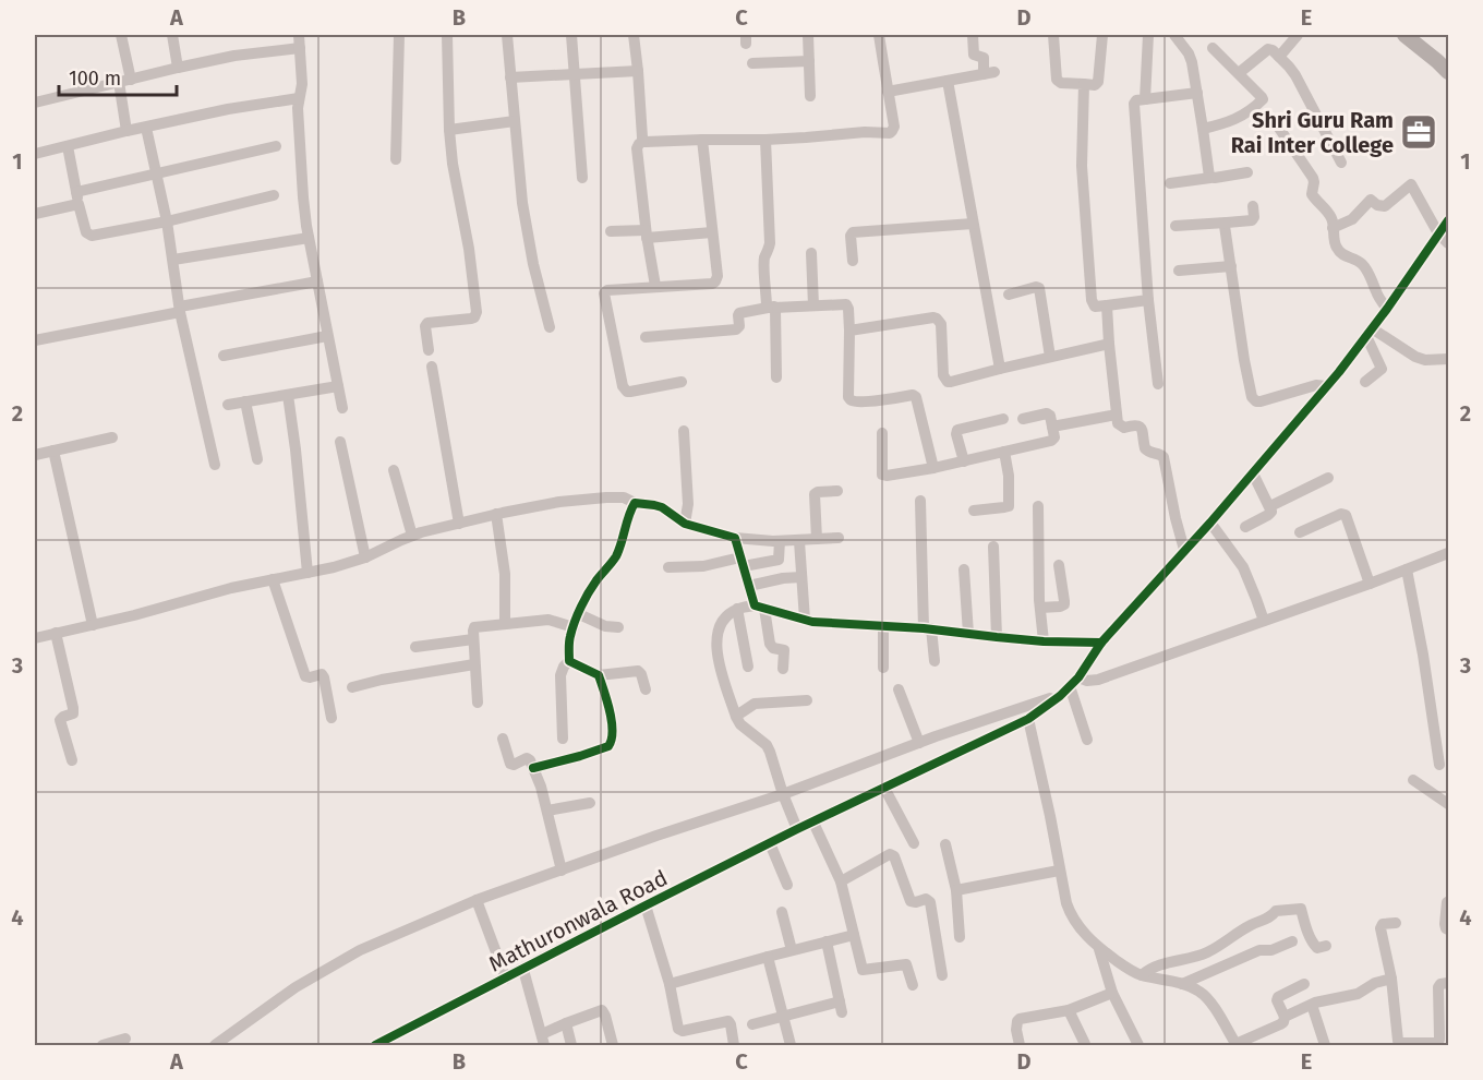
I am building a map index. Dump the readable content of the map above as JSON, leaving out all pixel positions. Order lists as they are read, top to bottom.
{
  "streets": {
    "street": ["Mathuronwala Road"]
  },
  "places": {
    "office": ["Shri Guru Ram Rai Inter College"]
  },
  "scale_bar": "100 m",
  "grid": {
    "columns": [
      "A",
      "B",
      "C",
      "D",
      "E"
    ],
    "rows": [
      "1",
      "2",
      "3",
      "4"
    ]
  }
}
